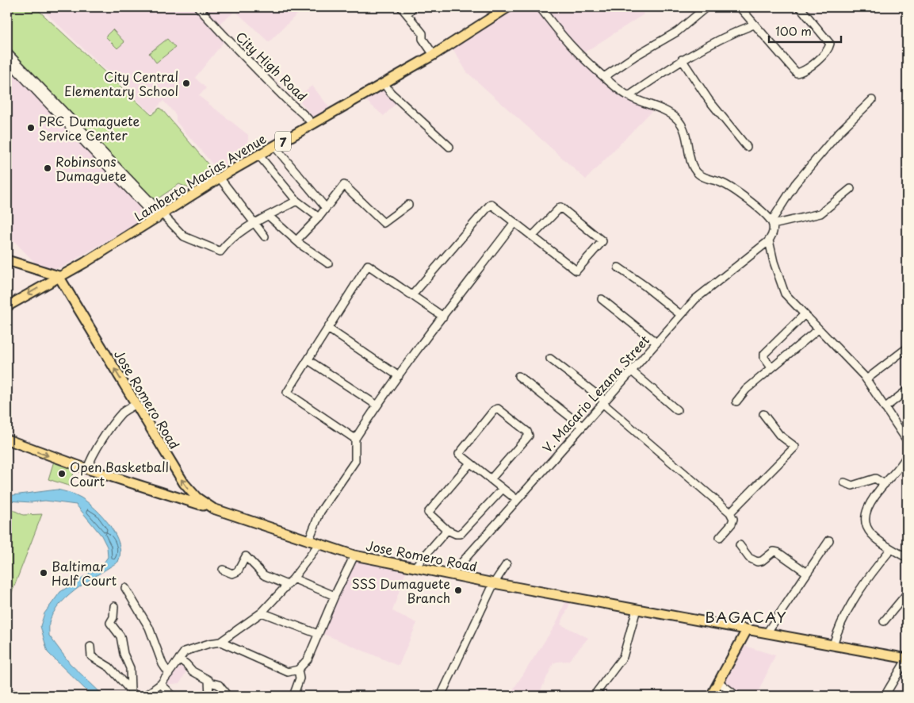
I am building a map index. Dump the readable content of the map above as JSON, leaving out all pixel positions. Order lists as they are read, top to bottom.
{
  "streets": {
    "main road": ["7", "Lamberto Macias Avenue", "Jose Romero Road"],
    "street": ["City High Road", "V. Macario Lezana Street"]
  },
  "crossings": [
    ["City High Road", "Lamberto Macias Avenue"],
    ["Lamberto Macias Avenue", "Jose Romero Road"],
    ["V. Macario Lezana Street", "Jose Romero Road"]
  ],
  "districts": ["BAGACAY"],
  "places": [
    "City Central Elementary School",
    "PRC Dumaguete Service Center",
    "Robinsons Dumaguete",
    "Open Basketball Court",
    "Baltimar Half Court",
    "SSS Dumaguete Branch"
  ],
  "scale_bar": "100 m"
}
